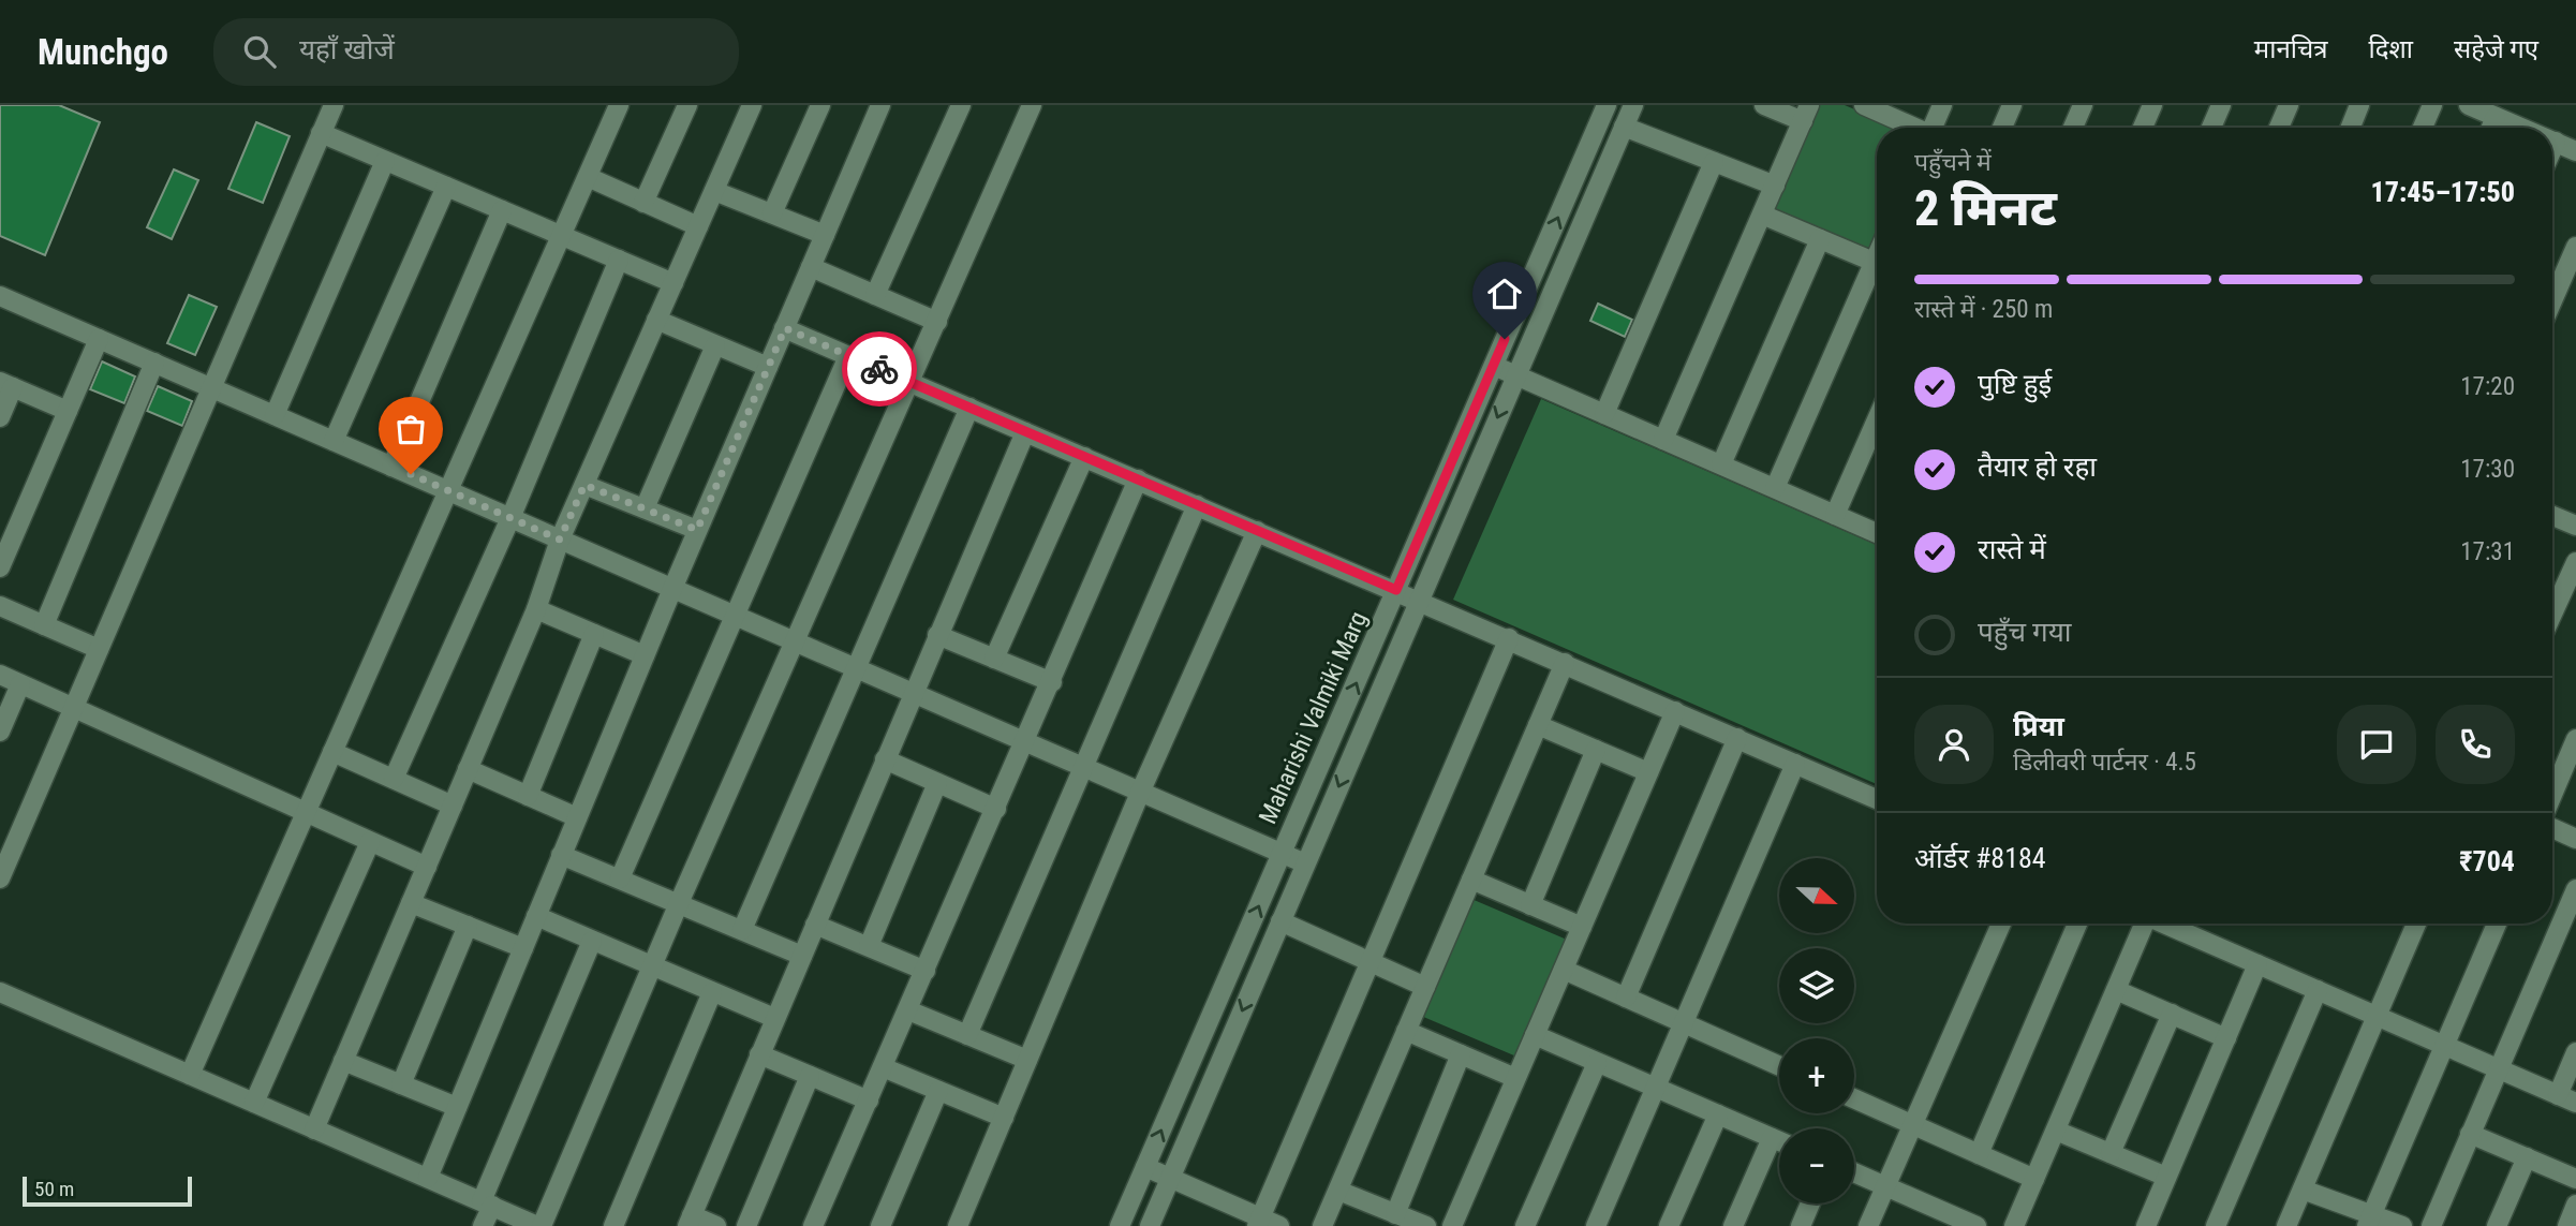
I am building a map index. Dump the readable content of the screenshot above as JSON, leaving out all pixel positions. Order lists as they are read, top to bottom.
{
  "streets": {
    "street": ["Maharishi Valmiki Marg"]
  },
  "scale_bar": "50 m",
  "north": "right",
  "page": {
    "header": "Munchgo",
    "search": "यहाँ खोजें",
    "nav": ["मानचित्र", "दिशा", "सहेजे गए"],
    "heading": ["2 मिनट", "पहुँचने में", "17:45–17:50"],
    "panel": [
      "प्रिया",
      "डिलीवरी पार्टनर · 4.5",
      "ऑर्डर #8184",
      "₹704"
    ],
    "bar": "रास्ते में · 250 m",
    "list": [
      ["पुष्टि हुई", "17:20"],
      ["तैयार हो रहा", "17:30"],
      ["रास्ते में", "17:31"],
      "पहुँच गया"
    ],
    "map_buttons": ["+", "−"],
    "scale": "50 m"
  }
}
